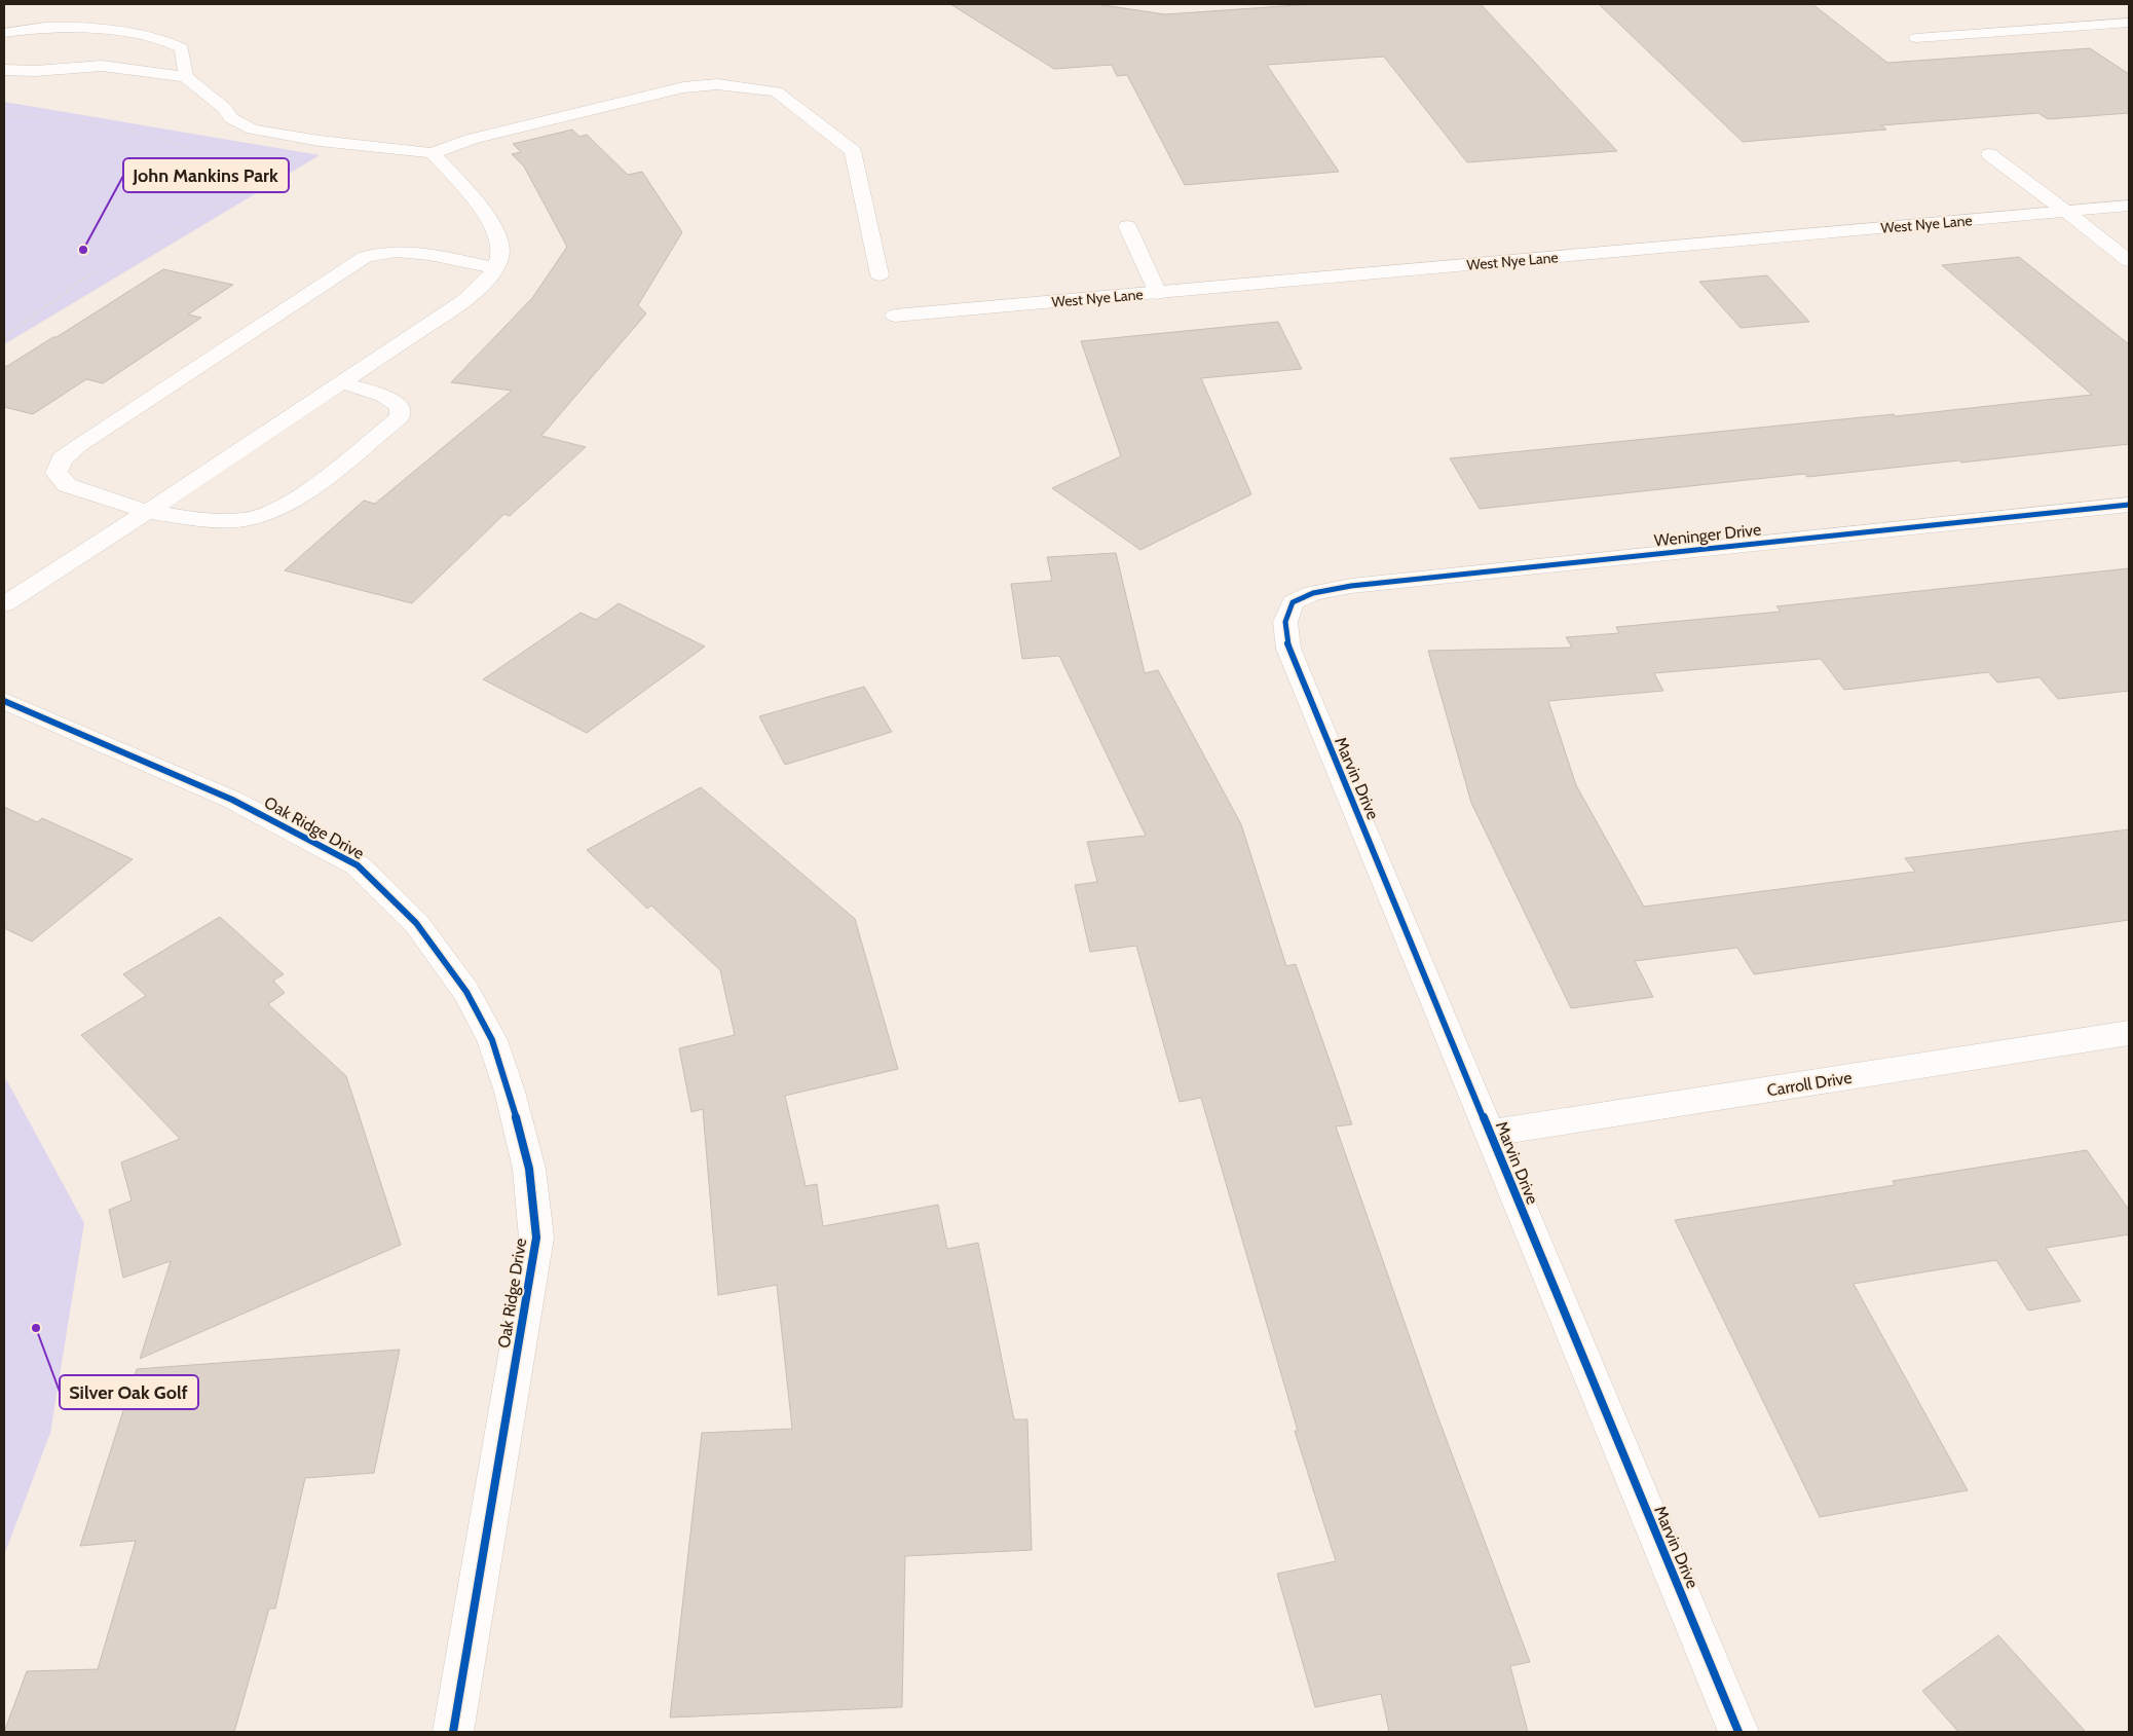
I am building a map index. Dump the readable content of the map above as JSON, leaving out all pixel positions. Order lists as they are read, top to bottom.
{
  "streets": {
    "street": [
      "West Nye Lane",
      "Weninger Drive",
      "Marvin Drive",
      "Oak Ridge Drive",
      "Carroll Drive"
    ]
  },
  "crossings": [
    ["Weninger Drive", "Marvin Drive"],
    ["Marvin Drive", "Carroll Drive"]
  ],
  "places": ["John Mankins Park", "Silver Oak Golf"]
}
